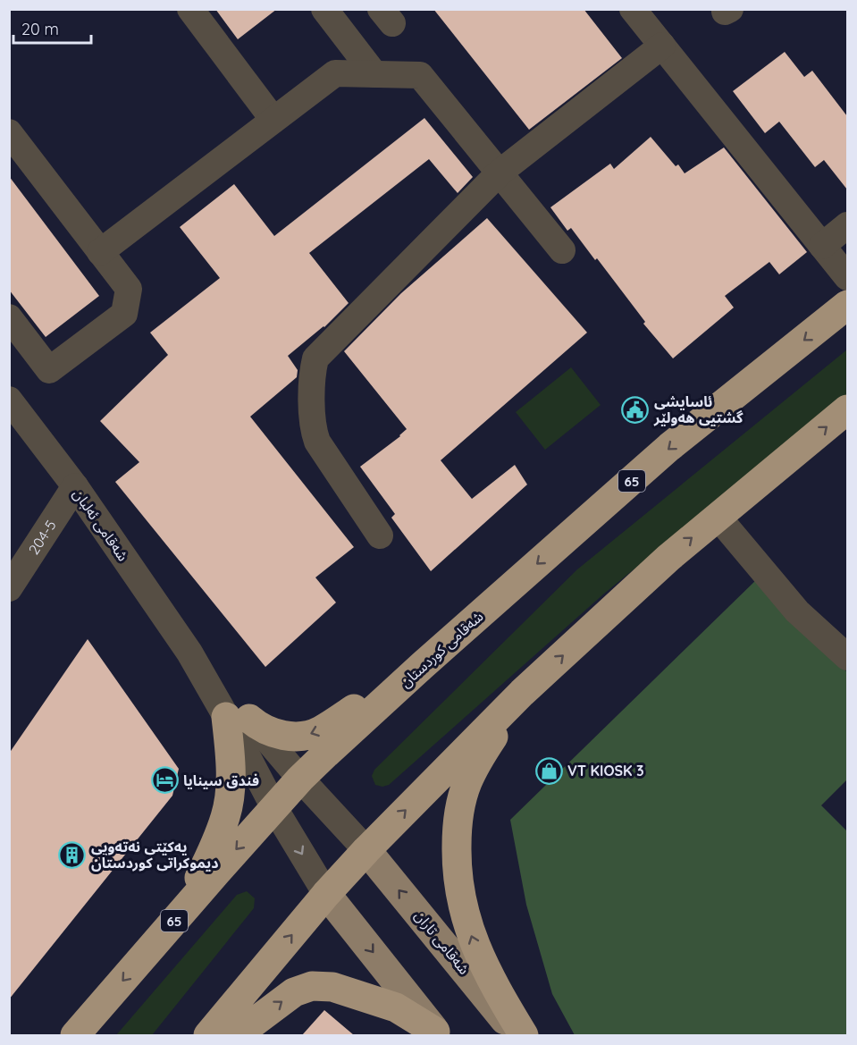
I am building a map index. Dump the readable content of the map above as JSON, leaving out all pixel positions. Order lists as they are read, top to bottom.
{
  "streets": {
    "highway": ["65", "شەقامی کوردستان"],
    "main road": ["شەقامی تاران"],
    "street": ["شەقامی ئەلبان", "204-5"]
  },
  "crossings": [
    ["شەقامی ئەلبان", "204-5"],
    ["شەقامی ئەلبان", "شەقامی کوردستان"],
    ["شەقامی ئەلبان", "شەقامی تاران"]
  ],
  "places": {
    "public building": ["ئاسایشی گشتیی هەولێر"],
    "shop": ["VT KIOSK 3"],
    "hotel": ["فندق سينايا"],
    "building": ["یه‌كێتی نه‌ته‌ویی دیموكراتی كوردستان"]
  },
  "scale_bar": "20 m"
}
